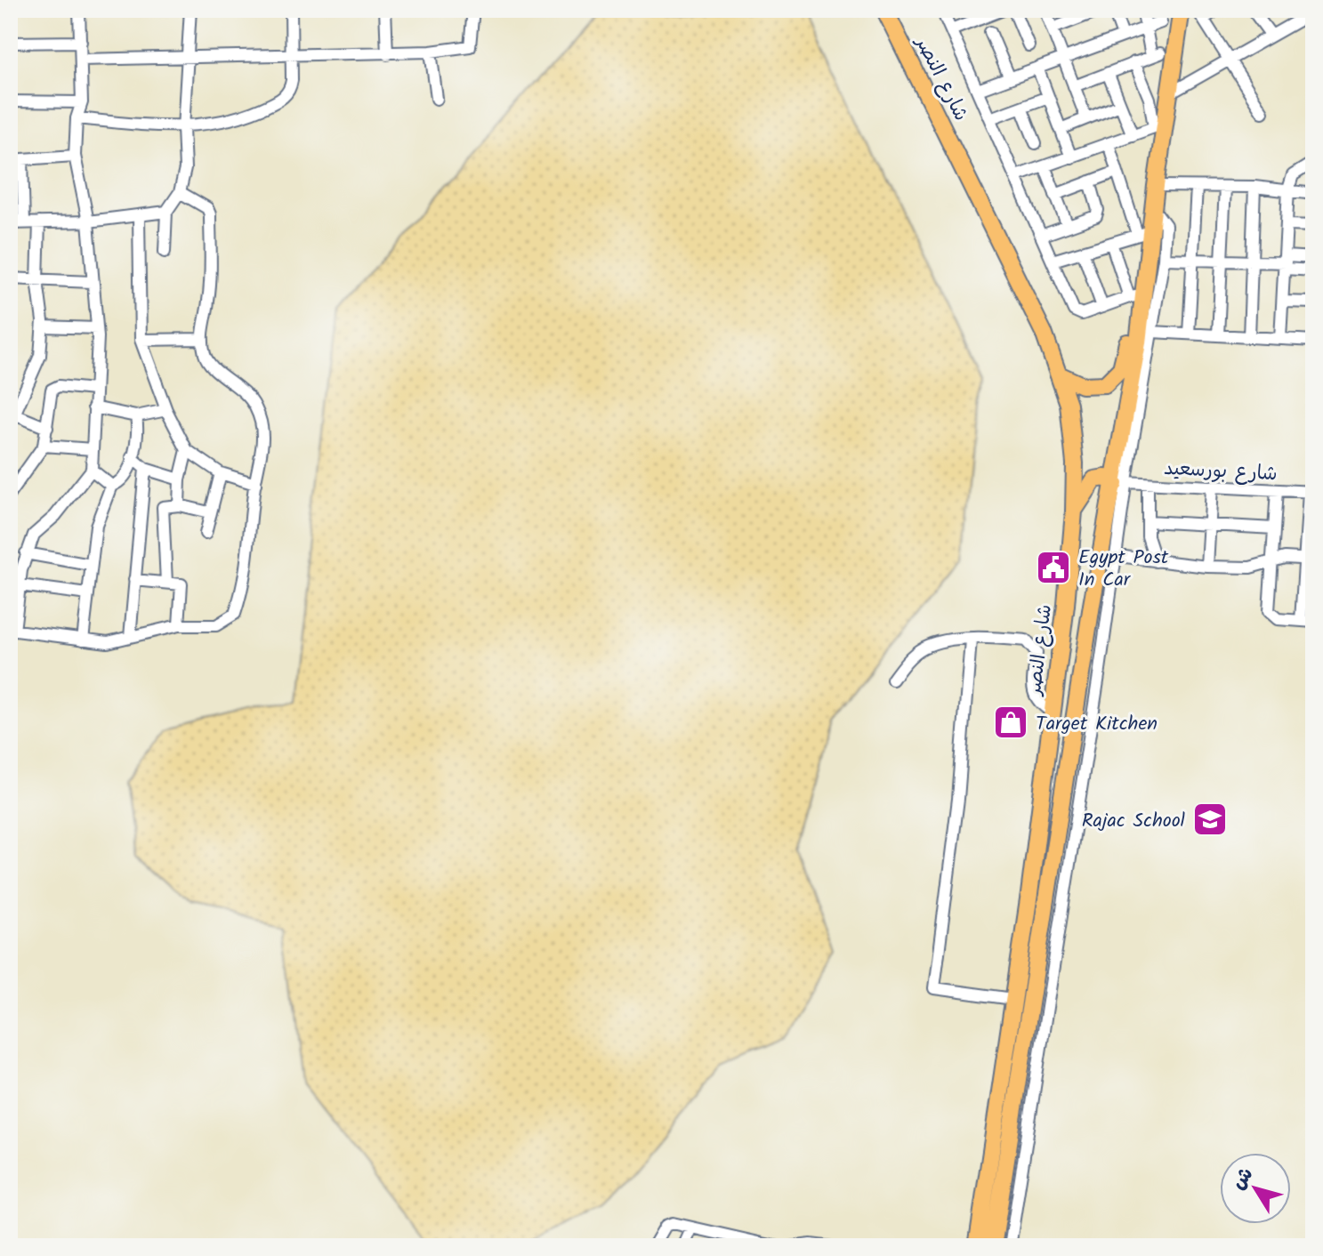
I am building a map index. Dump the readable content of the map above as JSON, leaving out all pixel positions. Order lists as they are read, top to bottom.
{
  "streets": {
    "main road": ["شارع النصر"],
    "street": ["شارع بورسعيد"]
  },
  "places": {
    "public building": ["Egypt Post In Car"],
    "shop": ["Target Kitchen"],
    "school or university": ["Rajac School"]
  },
  "north": "top left"
}
